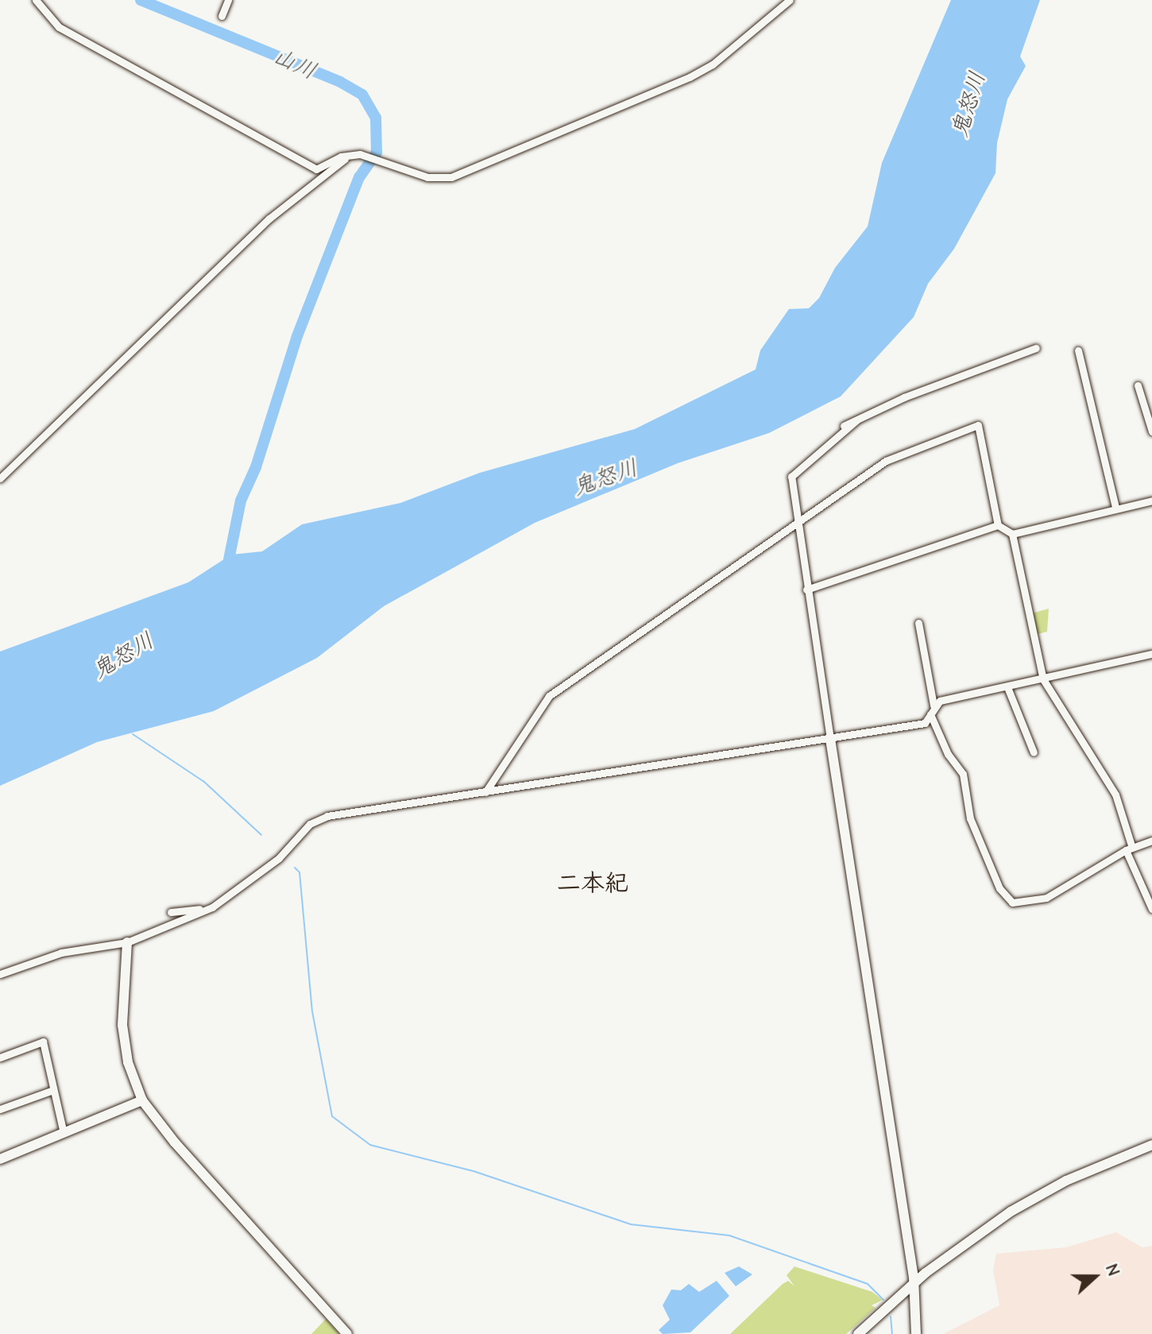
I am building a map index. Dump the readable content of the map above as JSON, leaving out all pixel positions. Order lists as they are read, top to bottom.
{
  "districts": ["二本紀"],
  "water": ["山川", "鬼怒川"],
  "north": "right"
}
